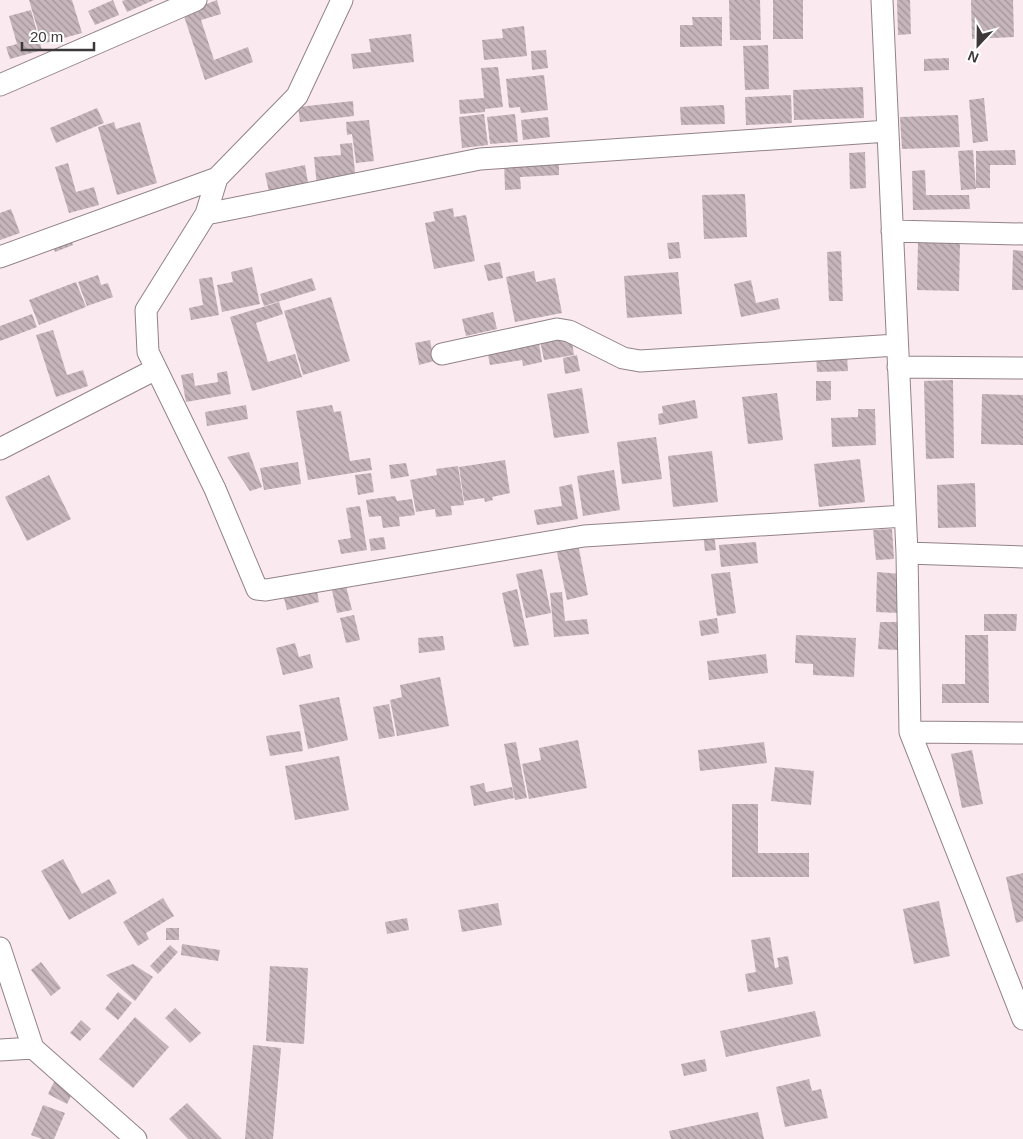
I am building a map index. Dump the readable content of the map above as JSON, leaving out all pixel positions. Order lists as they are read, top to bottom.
{
  "scale_bar": "20 m",
  "north": "bottom"
}
